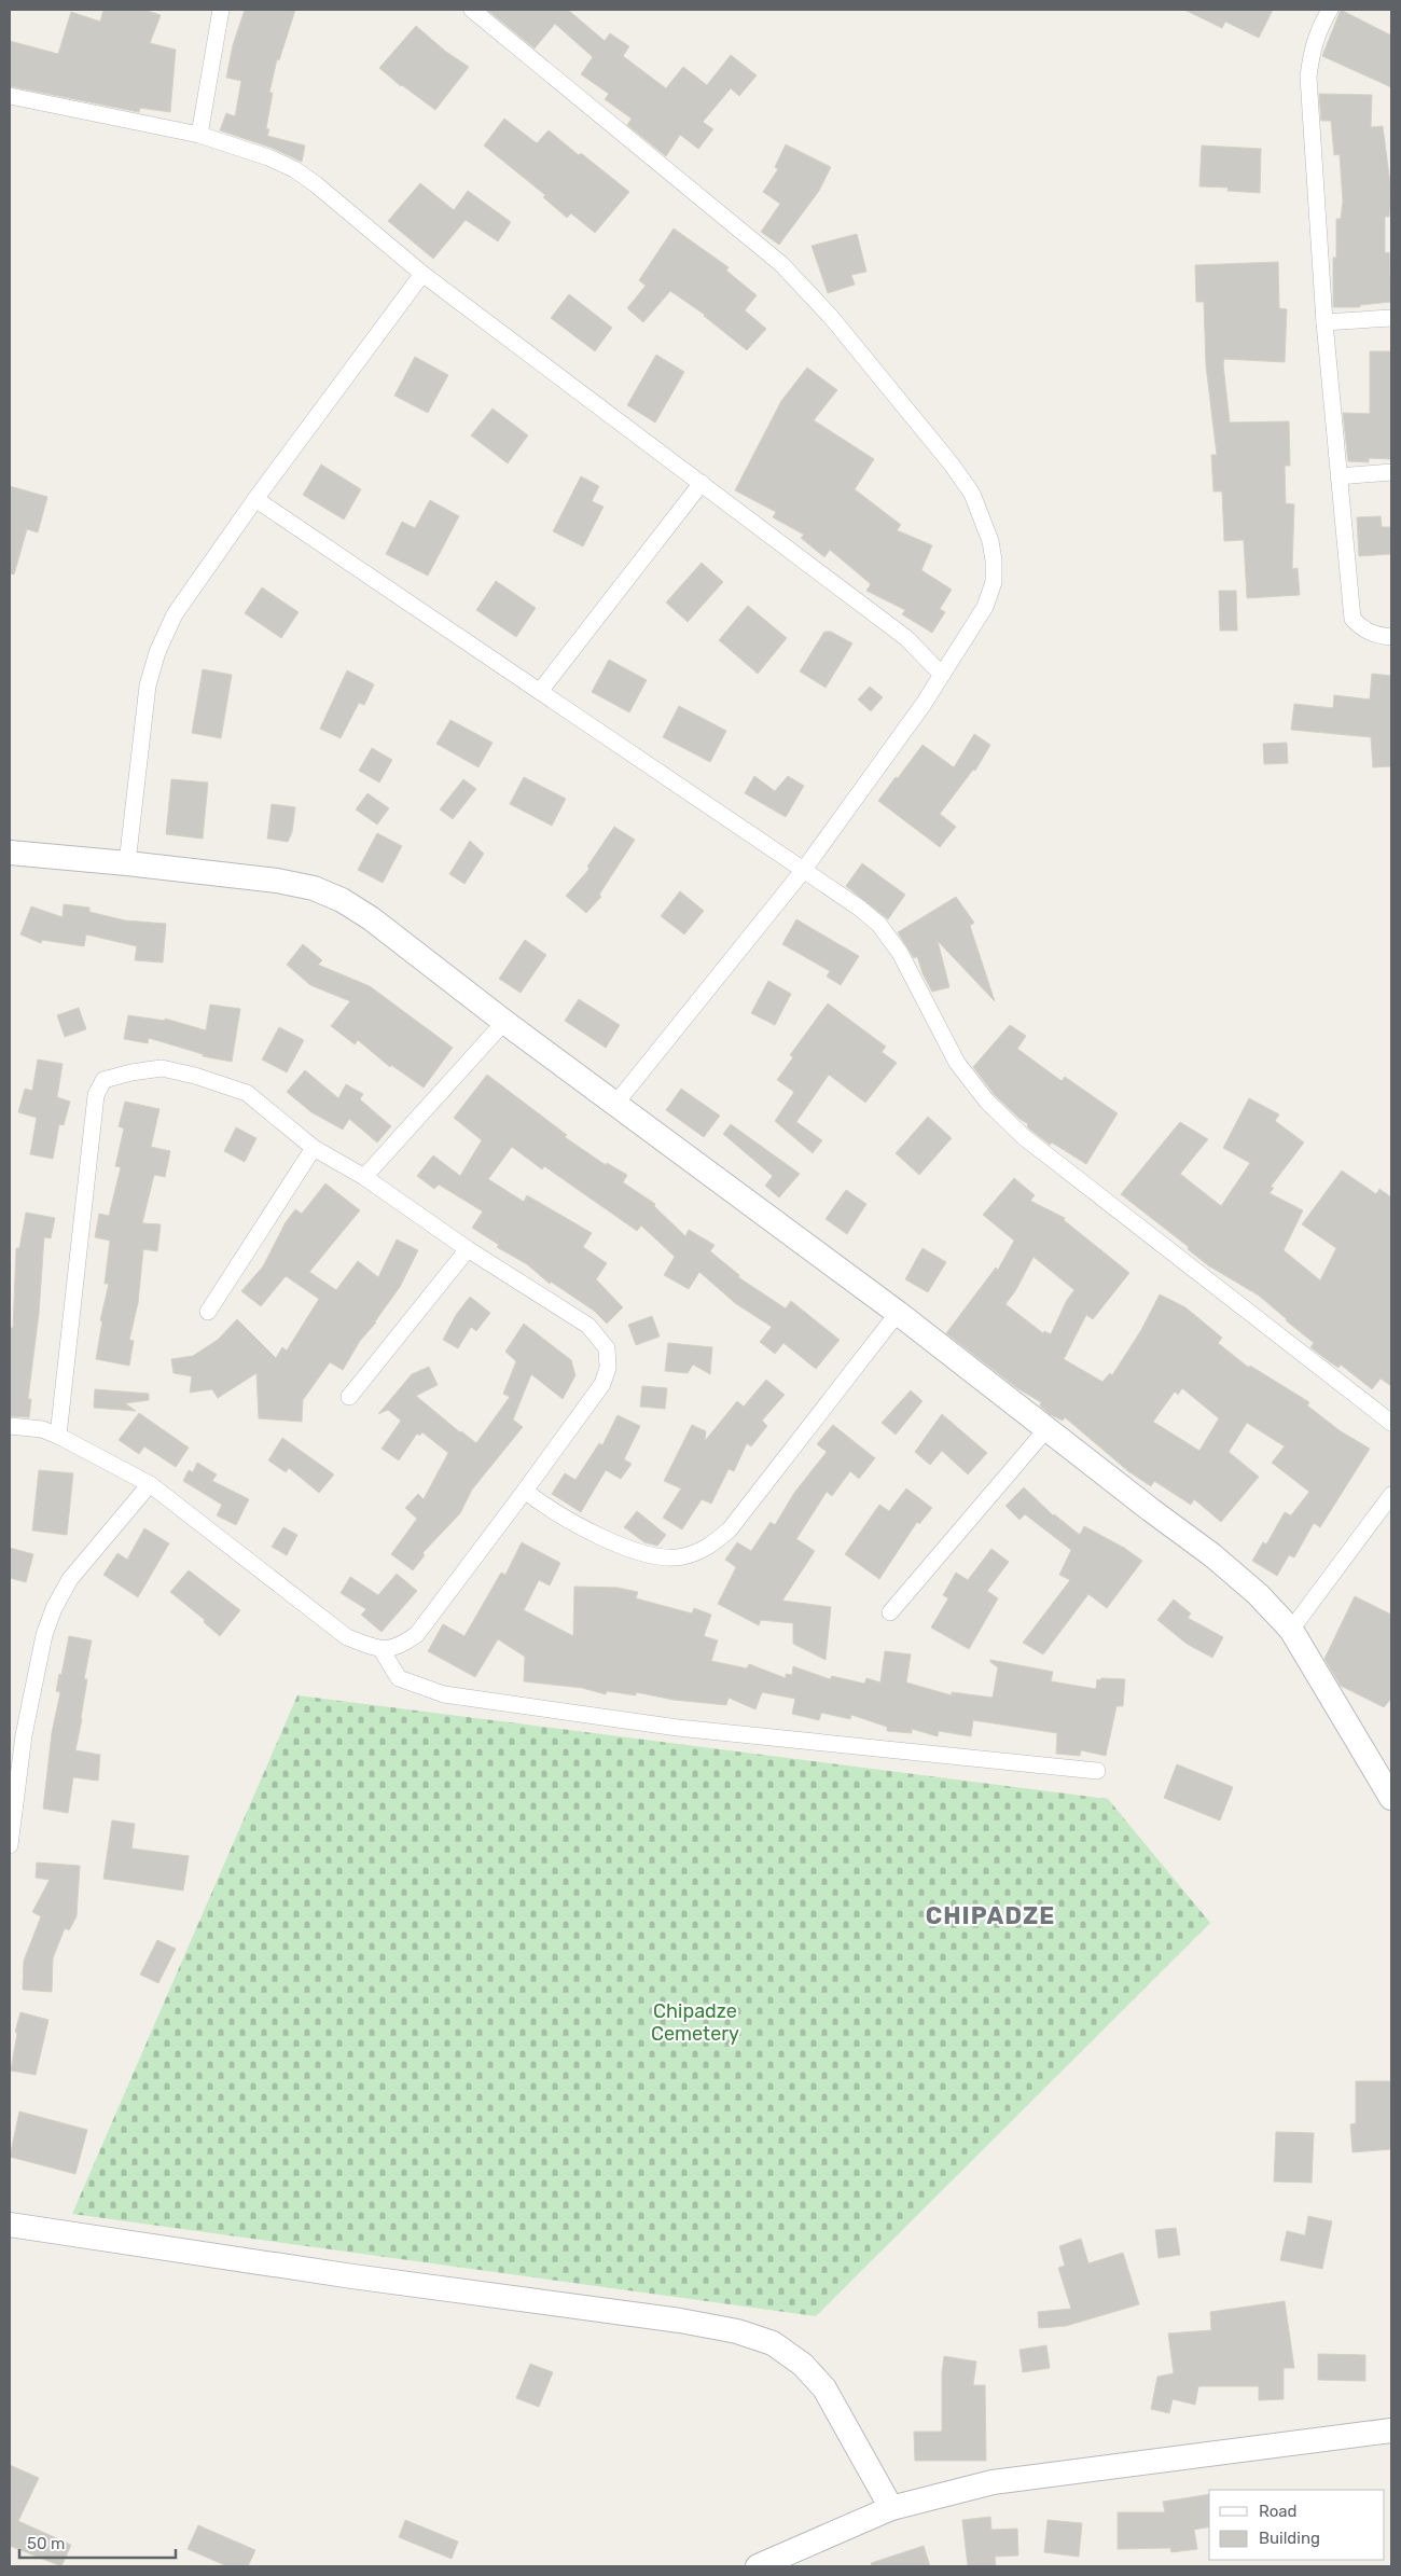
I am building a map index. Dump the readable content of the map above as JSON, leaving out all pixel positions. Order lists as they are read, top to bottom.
{
  "districts": ["CHIPADZE"],
  "parks": ["Chipadze Cemetery"],
  "legend": ["Road", "Building"],
  "scale_bar": "50 m"
}
